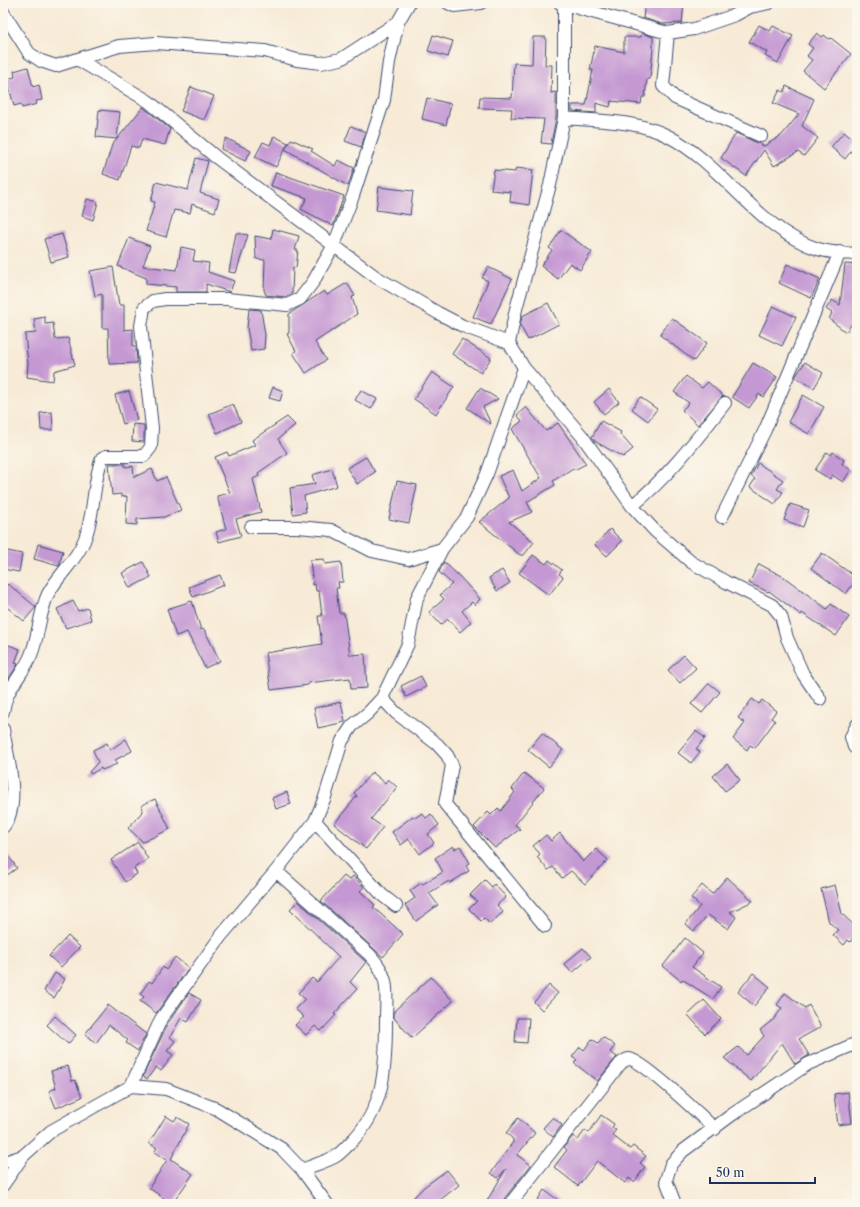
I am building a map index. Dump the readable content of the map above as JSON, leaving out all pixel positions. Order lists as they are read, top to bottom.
{
  "scale_bar": "50 m"
}
